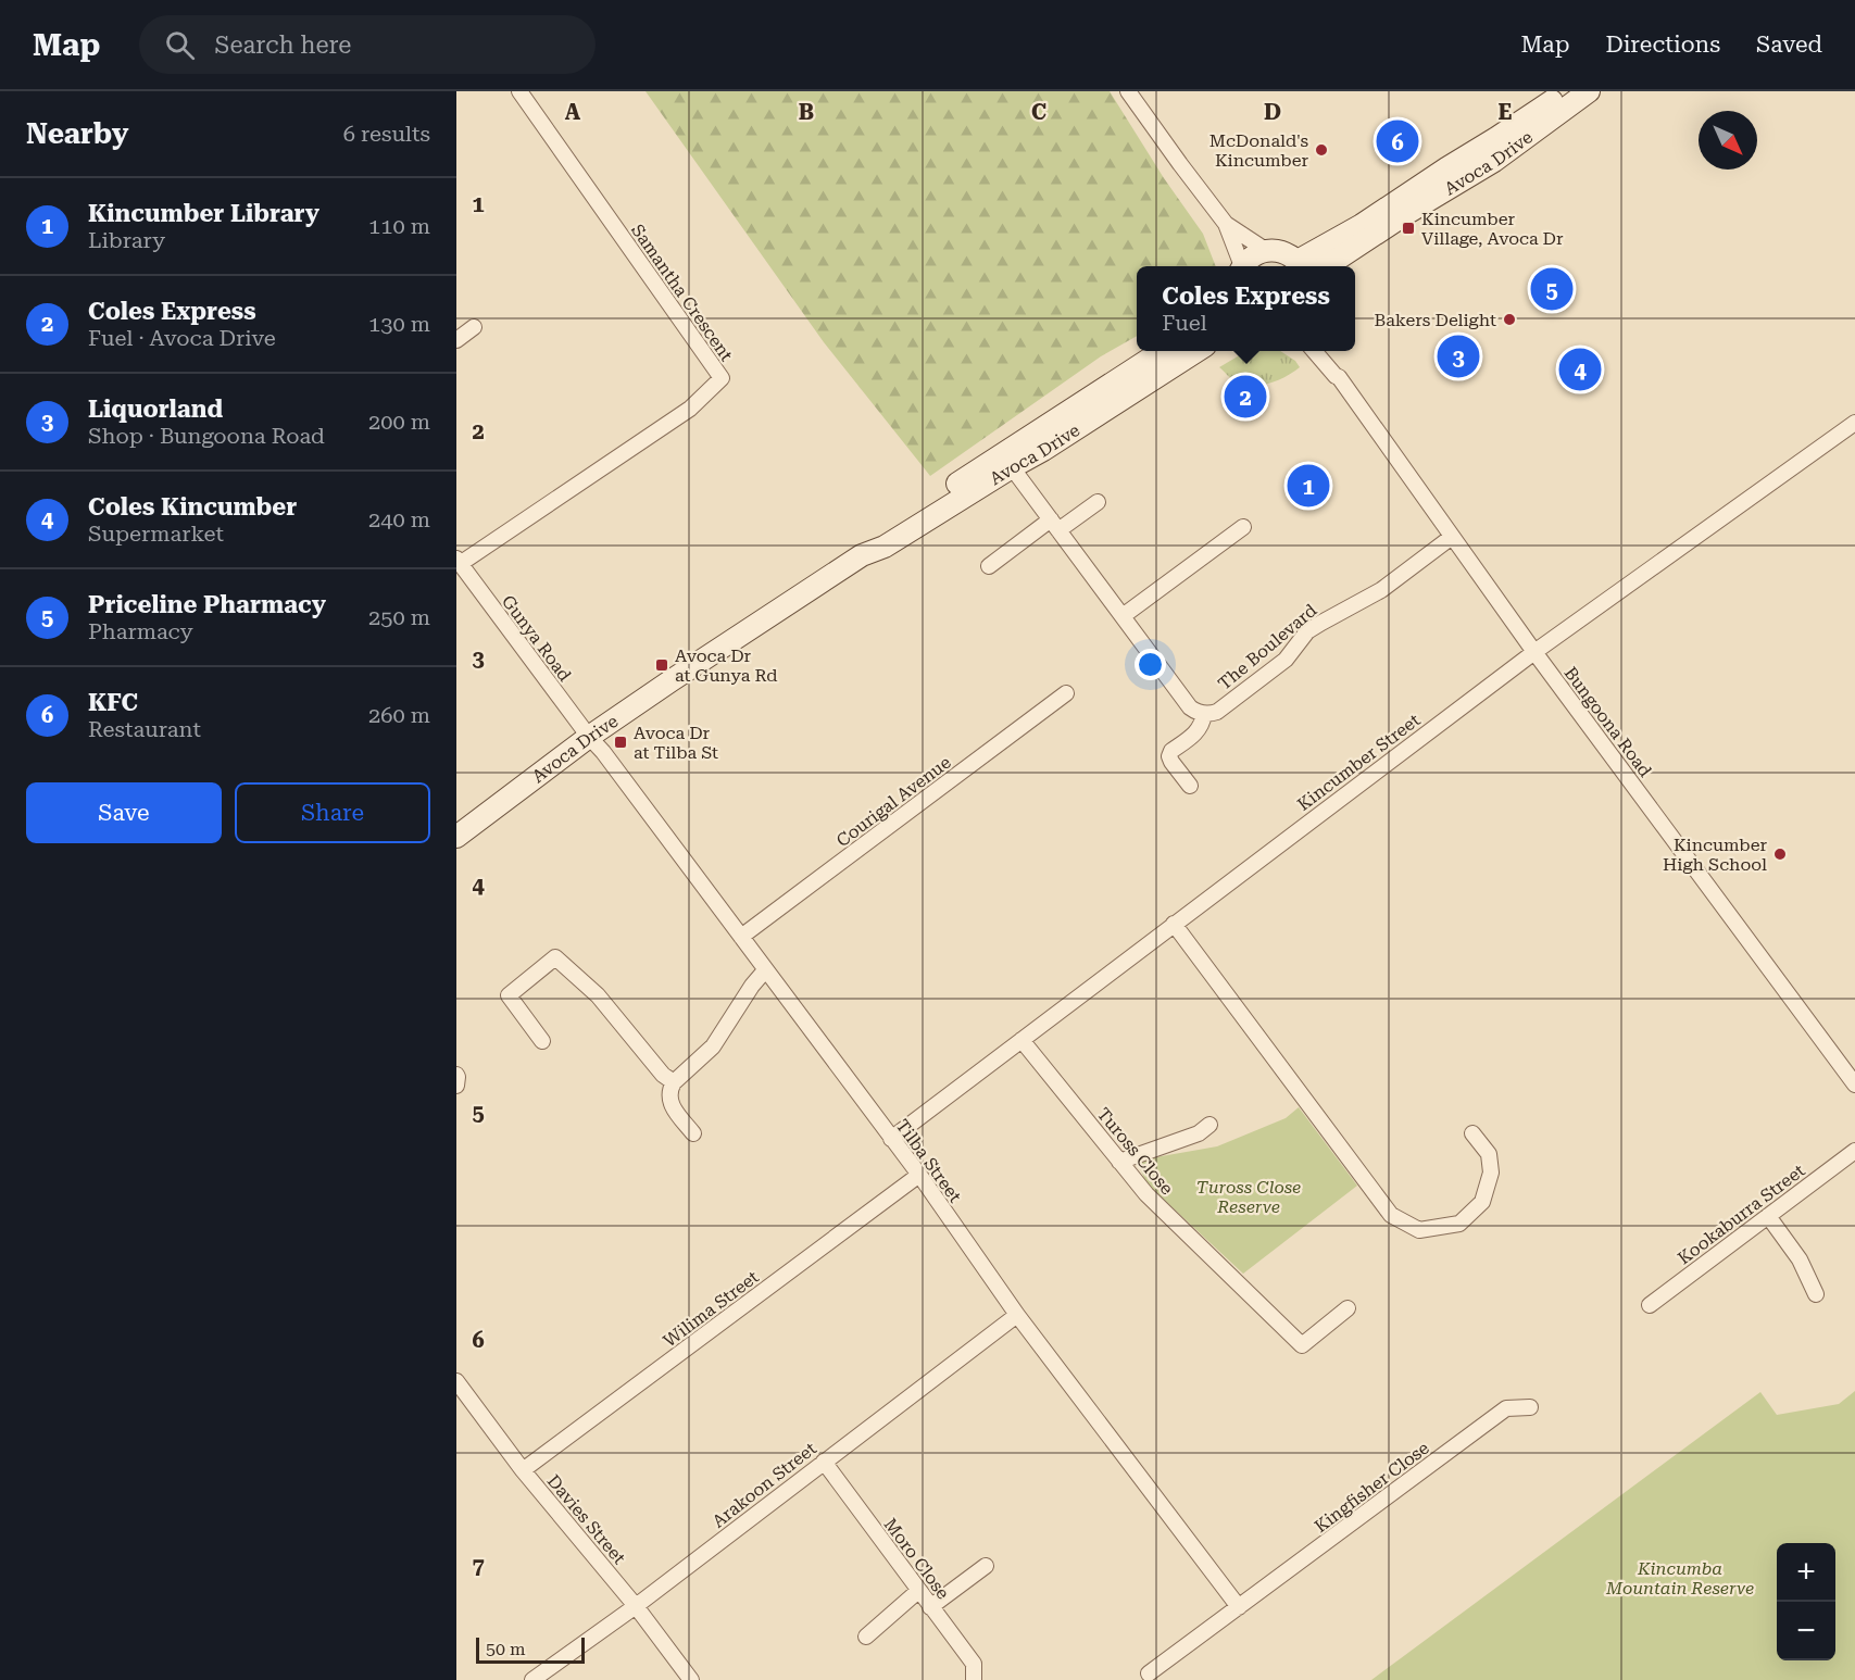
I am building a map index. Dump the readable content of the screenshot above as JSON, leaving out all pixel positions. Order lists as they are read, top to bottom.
{
  "streets": {
    "main road": ["Avoca Drive"],
    "street": [
      "Samantha Crescent",
      "Gunya Road",
      "The Boulevard",
      "Bungoona Road",
      "Kincumber Street",
      "Courigal Avenue",
      "Tuross Close",
      "Tilba Street",
      "Kookaburra Street",
      "Wilima Street",
      "Arakoon Street",
      "Kingfisher Close",
      "Davies Street",
      "Moro Close"
    ]
  },
  "crossings": [
    ["Avoca Drive", "Gunya Road"],
    ["Avoca Drive", "Tilba Street"],
    ["Samantha Crescent", "Gunya Road"],
    ["Gunya Road", "Tilba Street"],
    ["The Boulevard", "Bungoona Road"],
    ["Bungoona Road", "Kincumber Street"],
    ["Kincumber Street", "Tuross Close"],
    ["Kincumber Street", "Tilba Street"],
    ["Courigal Avenue", "Tilba Street"],
    ["Tilba Street", "Wilima Street"],
    ["Tilba Street", "Arakoon Street"],
    ["Tilba Street", "Kingfisher Close"],
    ["Wilima Street", "Davies Street"],
    ["Arakoon Street", "Davies Street"],
    ["Arakoon Street", "Moro Close"]
  ],
  "parks": ["Tuross Close Reserve", "Kincumba Mountain Reserve"],
  "places": {
    "other": ["McDonald's Kincumber", "Bakers Delight", "Kincumber High School"],
    "transit": ["Kincumber Village, Avoca Dr", "Avoca Dr at Gunya Rd", "Avoca Dr at Tilba St"]
  },
  "scale_bar": "50 m",
  "north": "bottom right",
  "page": {
    "header": "Map",
    "search": "Search here",
    "nav": ["Map", "Directions", "Saved"],
    "heading": ["Nearby", "6 results"],
    "pins": [
      "6",
      "5",
      "3",
      "4",
      "2",
      "1"
    ],
    "list": [
      {
        "mark": "1",
        "name": "Kincumber Library",
        "note": "Library",
        "value": "110 m"
      },
      {
        "mark": "2",
        "name": "Coles Express",
        "note": "Fuel · Avoca Drive",
        "value": "130 m"
      },
      {
        "mark": "3",
        "name": "Liquorland",
        "note": "Shop · Bungoona Road",
        "value": "200 m"
      },
      {
        "mark": "4",
        "name": "Coles Kincumber",
        "note": "Supermarket",
        "value": "240 m"
      },
      {
        "mark": "5",
        "name": "Priceline Pharmacy",
        "note": "Pharmacy",
        "value": "250 m"
      },
      {
        "mark": "6",
        "name": "KFC",
        "note": "Restaurant",
        "value": "260 m"
      }
    ],
    "popup": ["Coles Express", "Fuel"],
    "buttons": ["Save", "Share"],
    "map_buttons": ["+", "−"],
    "scale": "50 m"
  },
  "grid": {
    "columns": [
      "A",
      "B",
      "C",
      "D",
      "E"
    ],
    "rows": [
      "1",
      "2",
      "3",
      "4",
      "5",
      "6",
      "7"
    ]
  }
}
